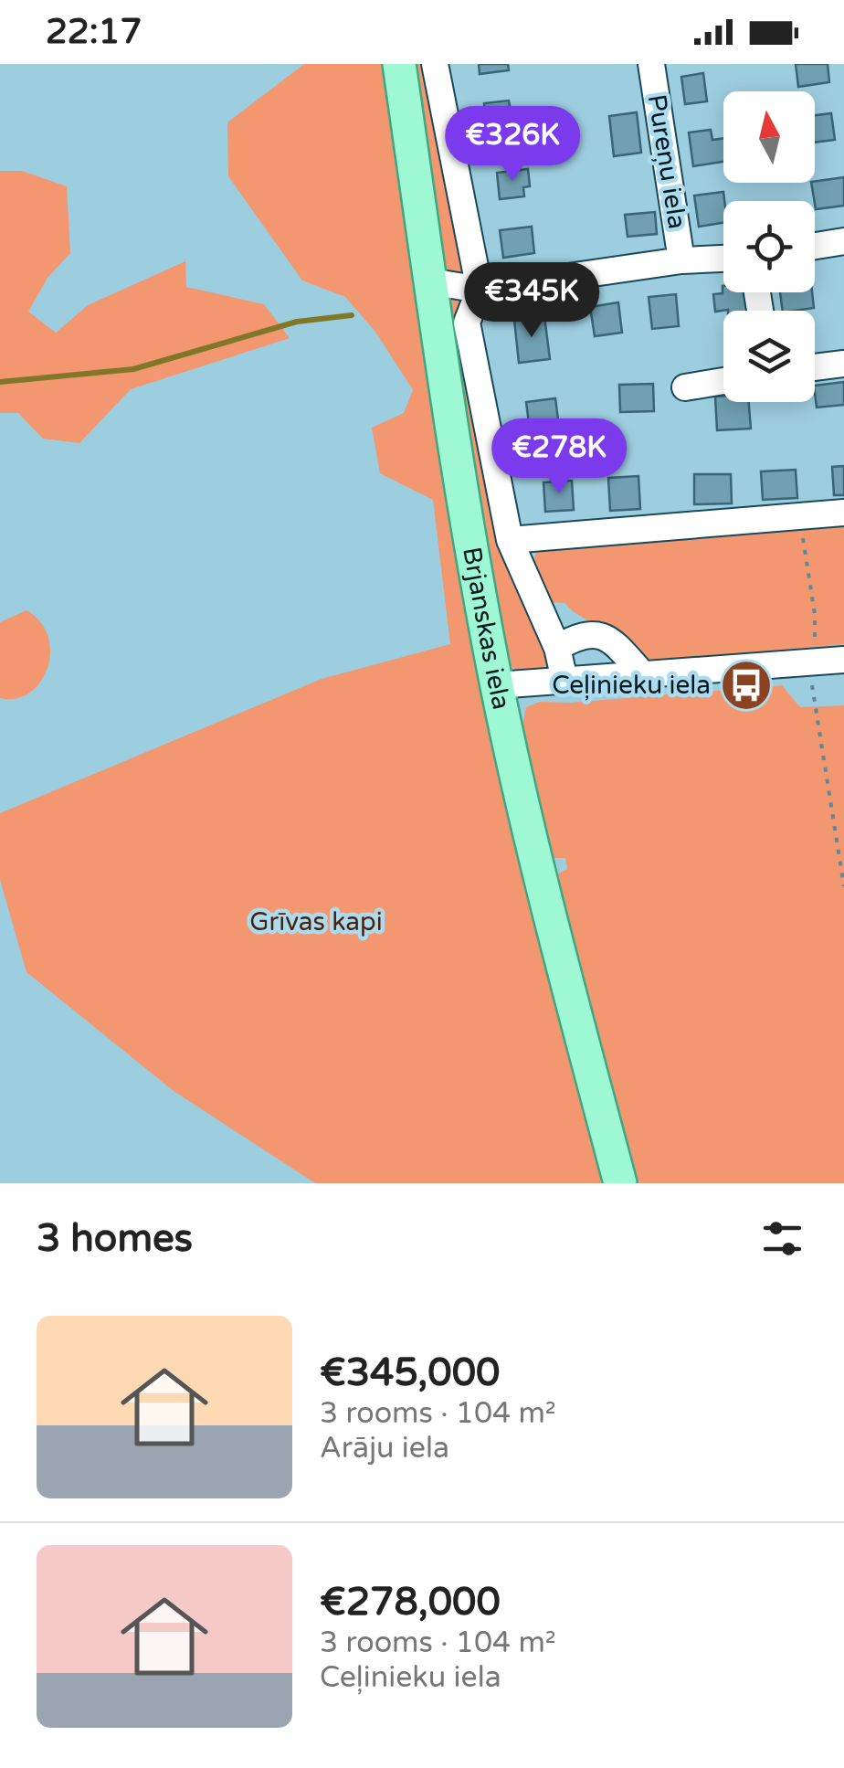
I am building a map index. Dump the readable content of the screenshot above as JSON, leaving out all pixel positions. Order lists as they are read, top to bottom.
{
  "streets": {
    "main road": ["Brjanskas iela"],
    "street": ["Pureņu iela"]
  },
  "parks": ["Grīvas kapi"],
  "places": {
    "bus stop": ["Ceļinieku iela"]
  },
  "north": "top",
  "page": {
    "status": "22:17",
    "price": ["€326K", "€345K", "€278K"],
    "heading": "3 homes",
    "list": [
      {
        "name": "€345,000",
        "note": "3 rooms · 104 m² · Arāju iela"
      },
      {
        "name": "€278,000",
        "note": "3 rooms · 104 m² · Ceļinieku iela"
      }
    ]
  }
}
